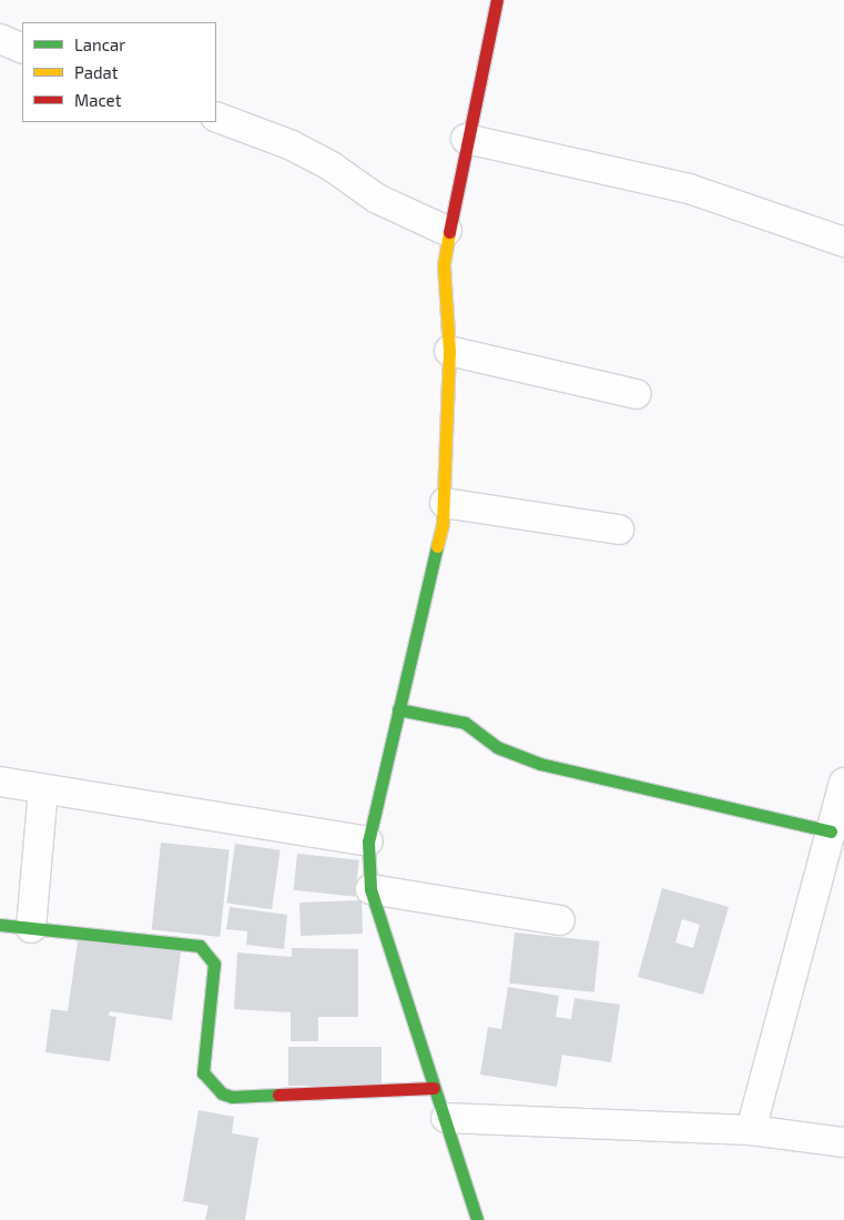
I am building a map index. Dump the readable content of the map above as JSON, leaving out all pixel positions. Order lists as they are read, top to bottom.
{
  "legend": ["Lancar", "Padat", "Macet"]
}
